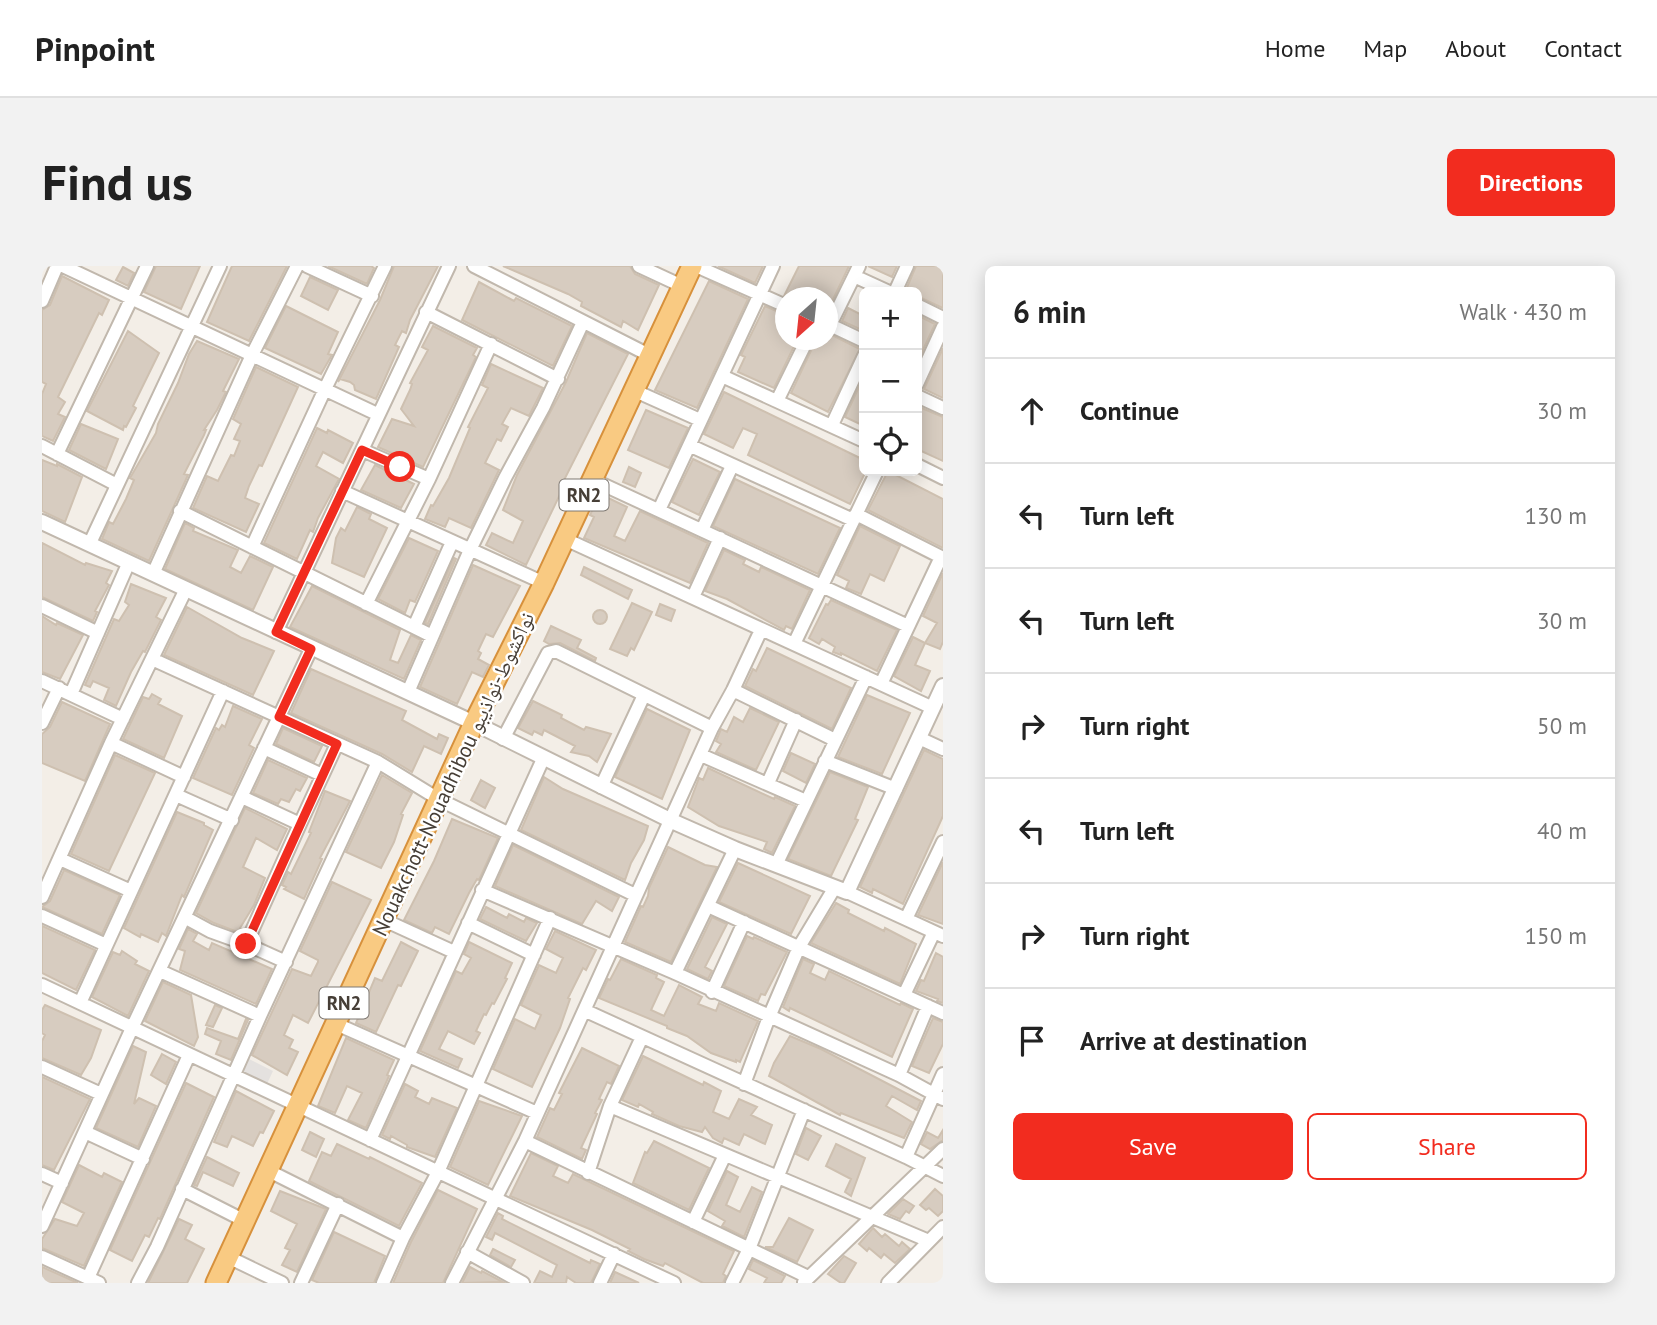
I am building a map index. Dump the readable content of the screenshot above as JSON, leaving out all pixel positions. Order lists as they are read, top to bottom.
{
  "streets": {
    "highway": ["RN2", "Nouakchott-Nouadhibou نواكشوط-نواذيبو"]
  },
  "north": "bottom left",
  "page": {
    "header": "Pinpoint",
    "nav": [
      "Home",
      "Map",
      "About",
      "Contact"
    ],
    "buttons": [
      "Directions",
      ["Save", "Share"]
    ],
    "title": "Find us",
    "heading": ["6 min", "Walk · 430 m"],
    "map_buttons": ["+", "−"],
    "list": [
      ["Continue", "30 m"],
      ["Turn left", "130 m"],
      ["Turn left", "30 m"],
      ["Turn right", "50 m"],
      ["Turn left", "40 m"],
      ["Turn right", "150 m"],
      "Arrive at destination"
    ]
  }
}
